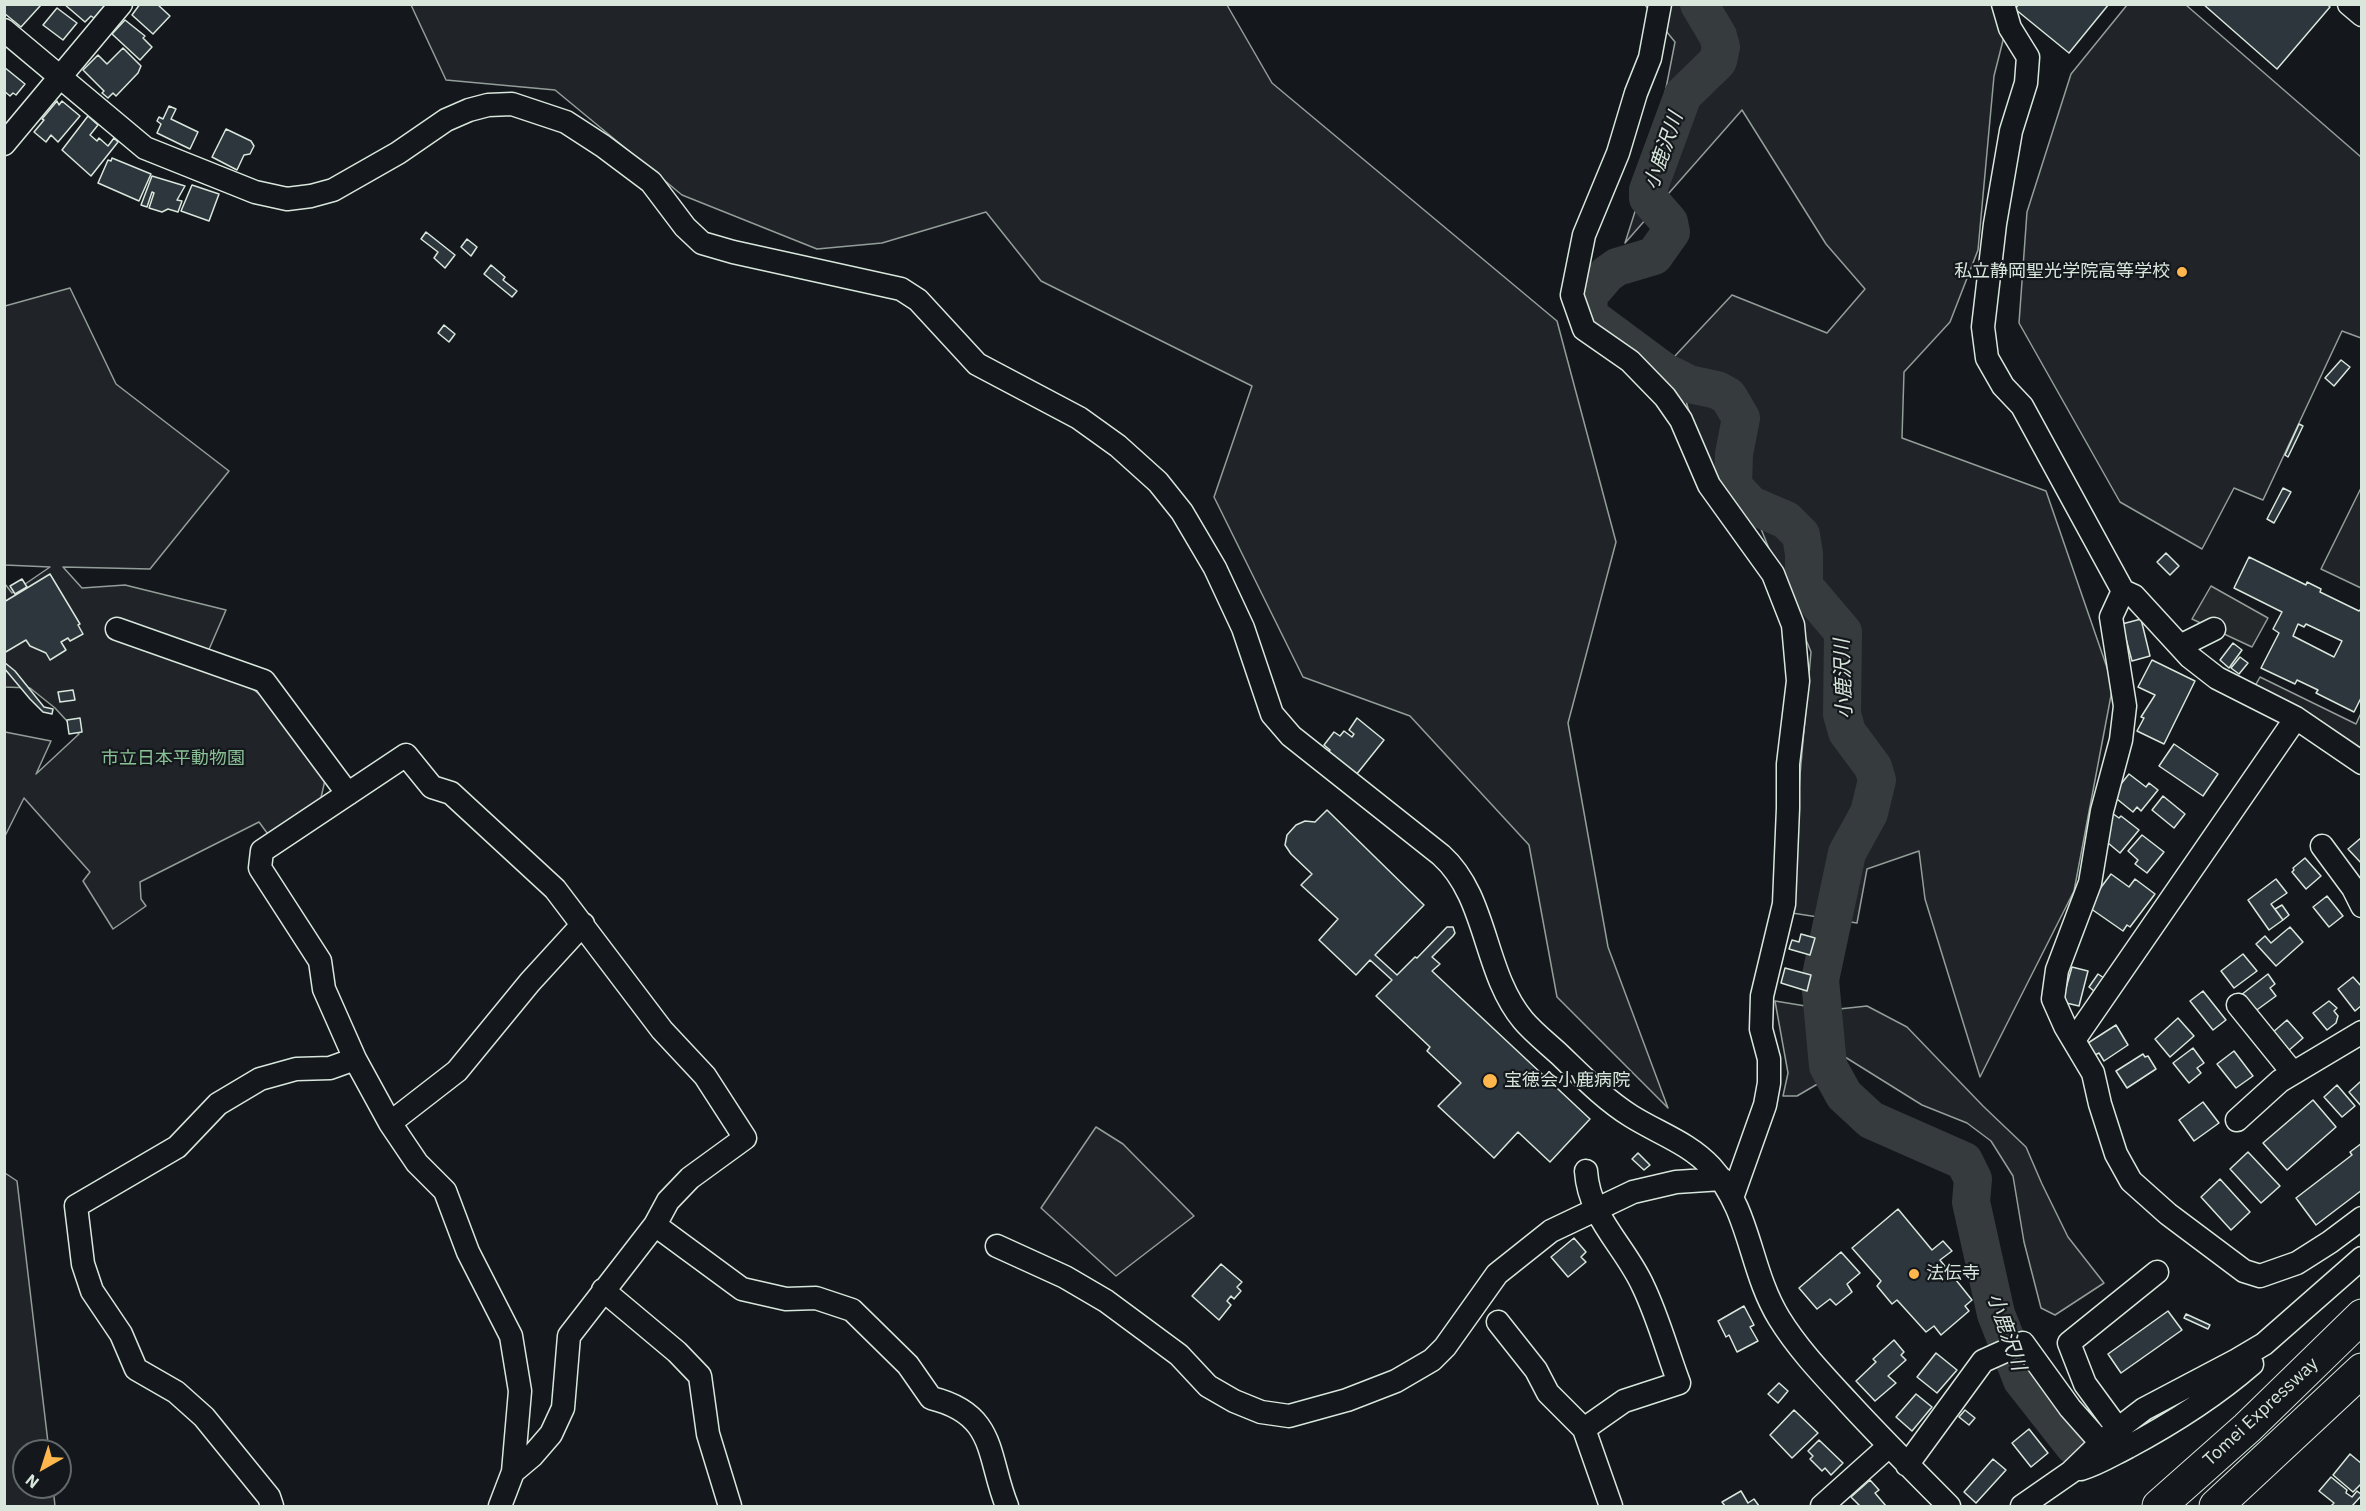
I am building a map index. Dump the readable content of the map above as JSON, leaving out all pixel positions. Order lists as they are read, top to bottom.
{
  "streets": {
    "highway": ["Tomei Expressway"]
  },
  "water": ["小鹿沢川"],
  "parks": ["市立日本平動物園"],
  "places": ["私立静岡聖光学院高等学校", "宝徳会小鹿病院", "法伝寺"],
  "north": "bottom left"
}
